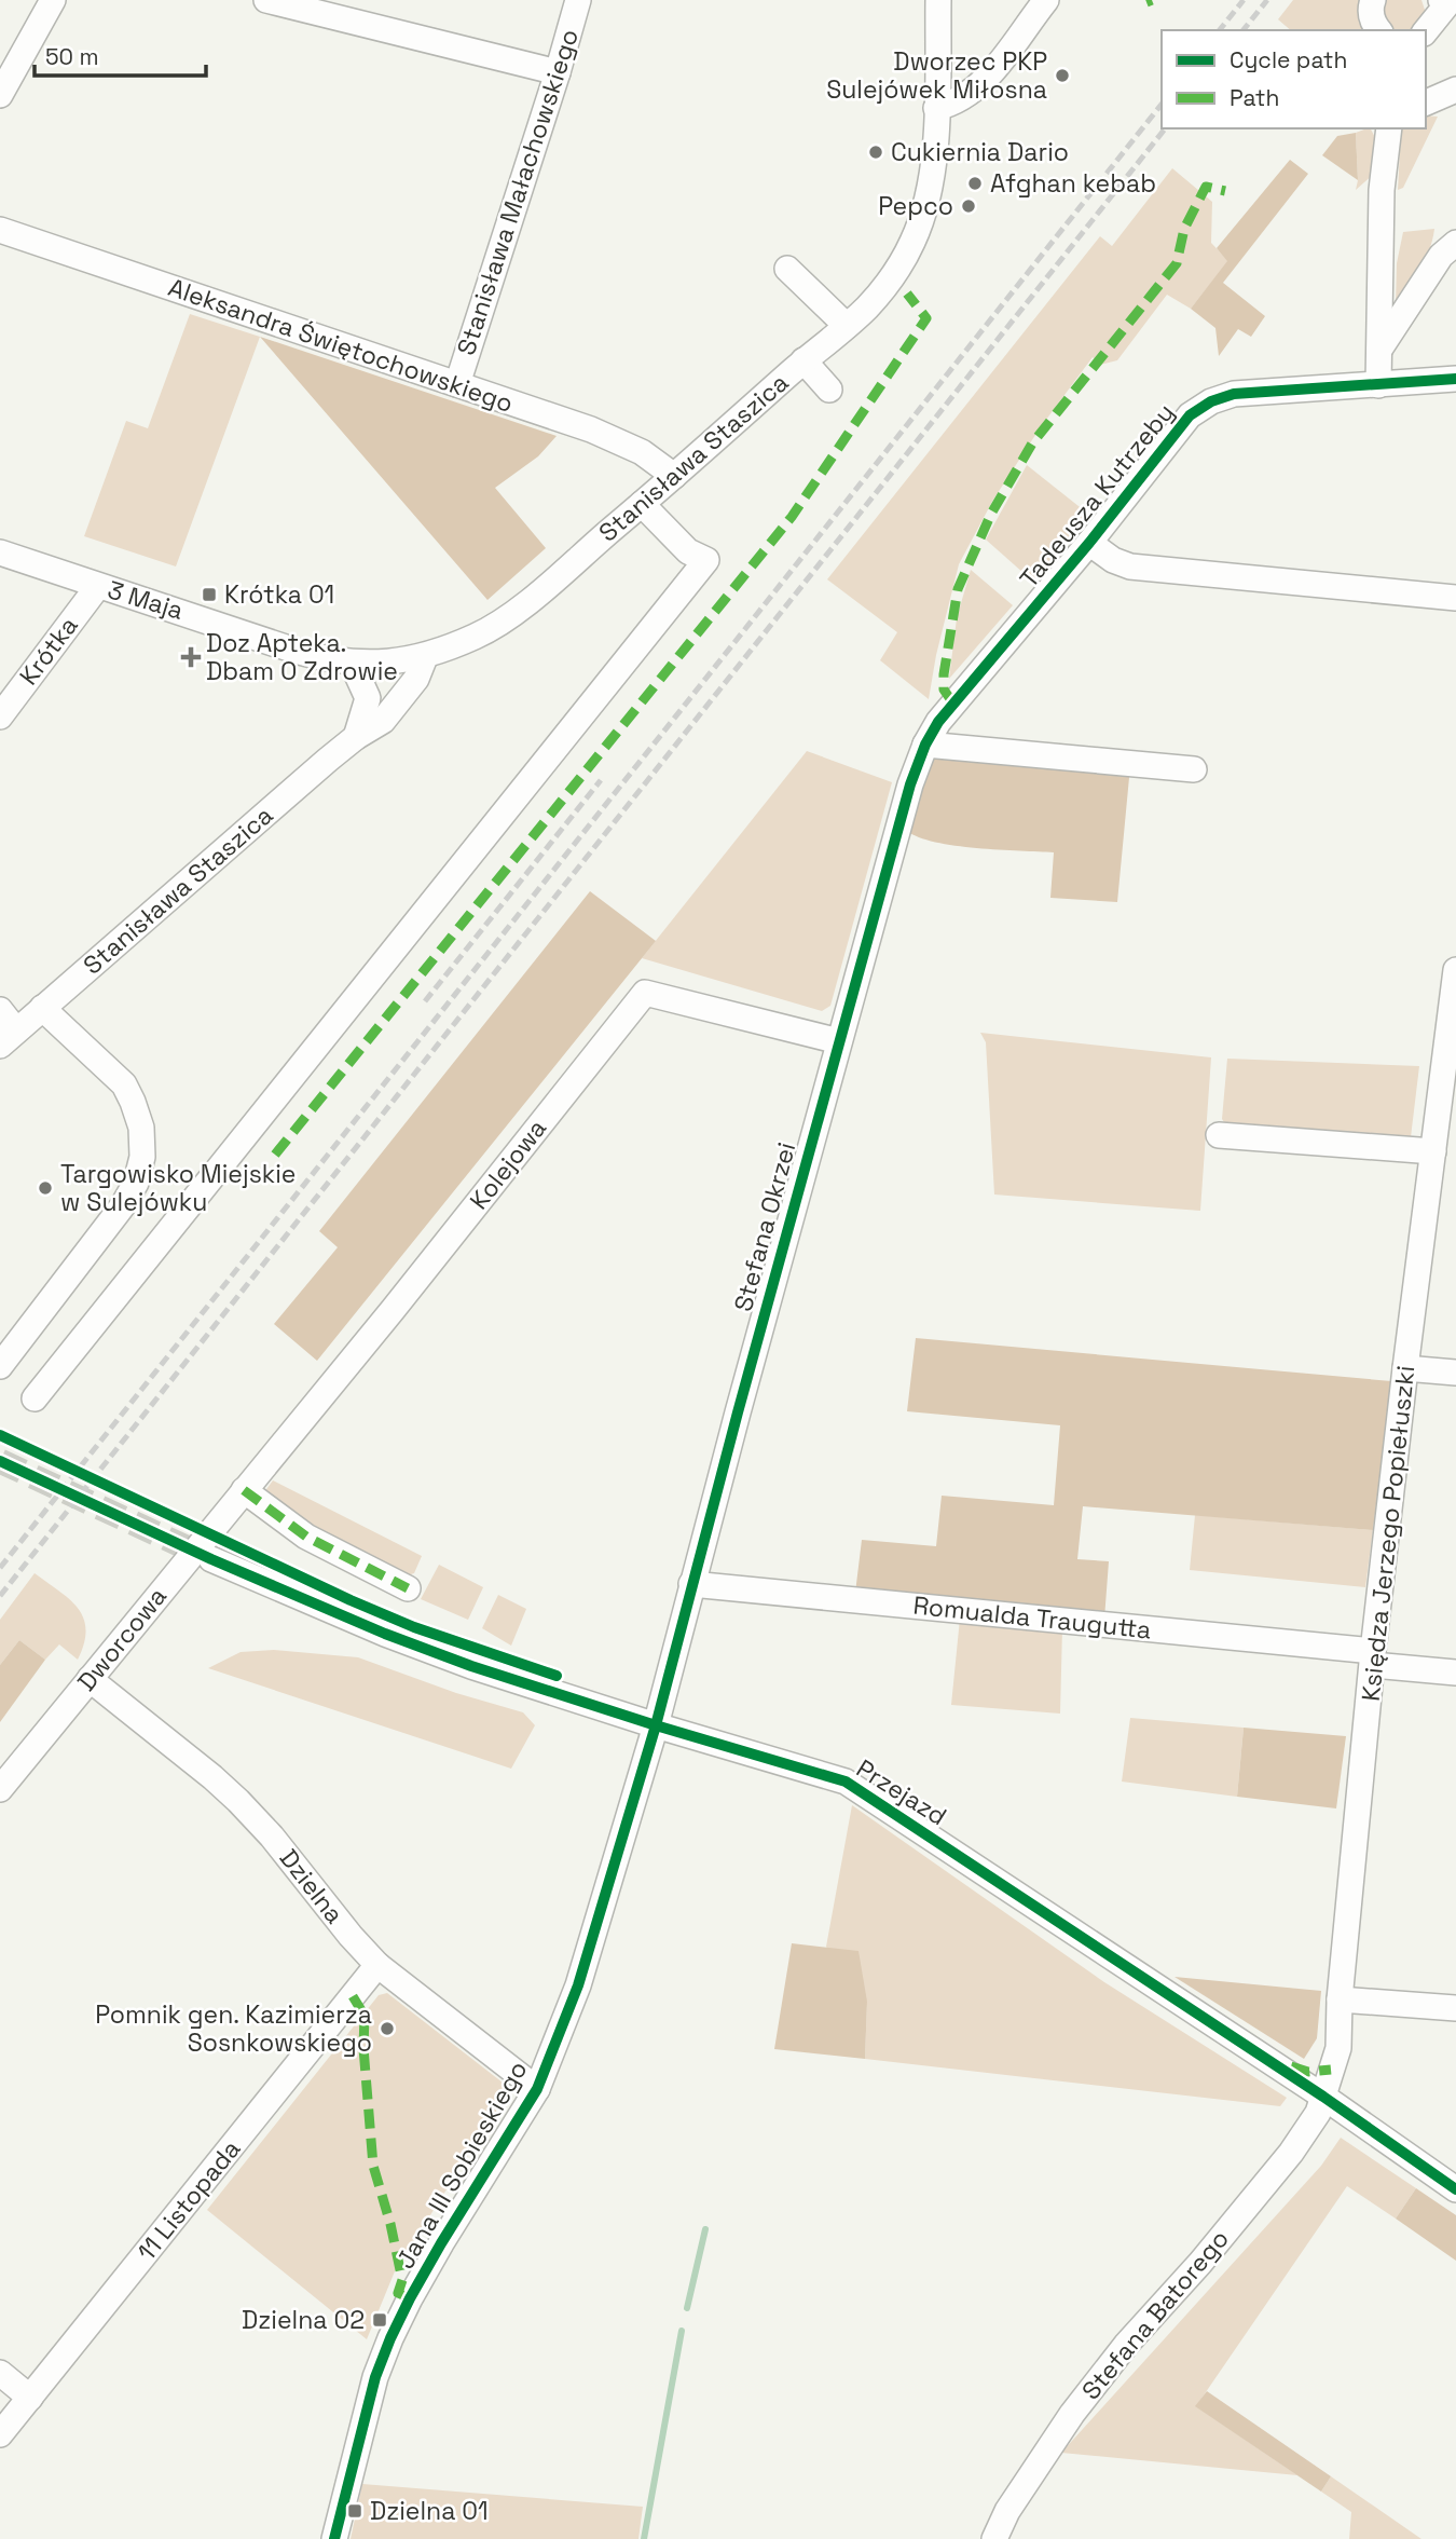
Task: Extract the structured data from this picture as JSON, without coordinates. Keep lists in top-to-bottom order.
{
  "streets": {
    "street": [
      "Stanisława Małachowskiego",
      "Aleksandra Świętochowskiego",
      "Stanisława Staszica",
      "Tadeusza Kutrzeby",
      "3 Maja",
      "Krótka",
      "Kolejowa",
      "Stefana Okrzei",
      "Księdza Jerzego Popiełuszki",
      "Romualda Traugutta",
      "Dworcowa",
      "Przejazd",
      "Dzielna",
      "Jana III Sobieskiego",
      "11 Listopada",
      "Stefana Batorego"
    ]
  },
  "crossings": [
    ["Stanisława Małachowskiego", "Aleksandra Świętochowskiego"],
    ["Aleksandra Świętochowskiego", "Stanisława Staszica"],
    ["Stanisława Staszica", "3 Maja"],
    ["Tadeusza Kutrzeby", "Stefana Okrzei"],
    ["3 Maja", "Krótka"],
    ["Kolejowa", "Stefana Okrzei"],
    ["Kolejowa", "Dworcowa"],
    ["Stefana Okrzei", "Romualda Traugutta"],
    ["Stefana Okrzei", "Przejazd"],
    ["Stefana Okrzei", "Jana III Sobieskiego"],
    ["Księdza Jerzego Popiełuszki", "Romualda Traugutta"],
    ["Księdza Jerzego Popiełuszki", "Przejazd"],
    ["Księdza Jerzego Popiełuszki", "Stefana Batorego"],
    ["Dworcowa", "Dzielna"],
    ["Przejazd", "Jana III Sobieskiego"],
    ["Przejazd", "Stefana Batorego"],
    ["Dzielna", "Jana III Sobieskiego"],
    ["Dzielna", "11 Listopada"]
  ],
  "places": {
    "other": [
      "Dworzec PKP Sulejówek Miłosna",
      "Cukiernia Dario",
      "Afghan kebab",
      "Pepco",
      "Targowisko Miejskie w Sulejówku",
      "Pomnik gen. Kazimierza Sosnkowskiego"
    ],
    "transit": ["Krótka 01", "Dzielna 02", "Dzielna 01"],
    "health": ["Doz Apteka. Dbam O Zdrowie"]
  },
  "legend": ["Cycle path", "Path"],
  "scale_bar": "50 m"
}
